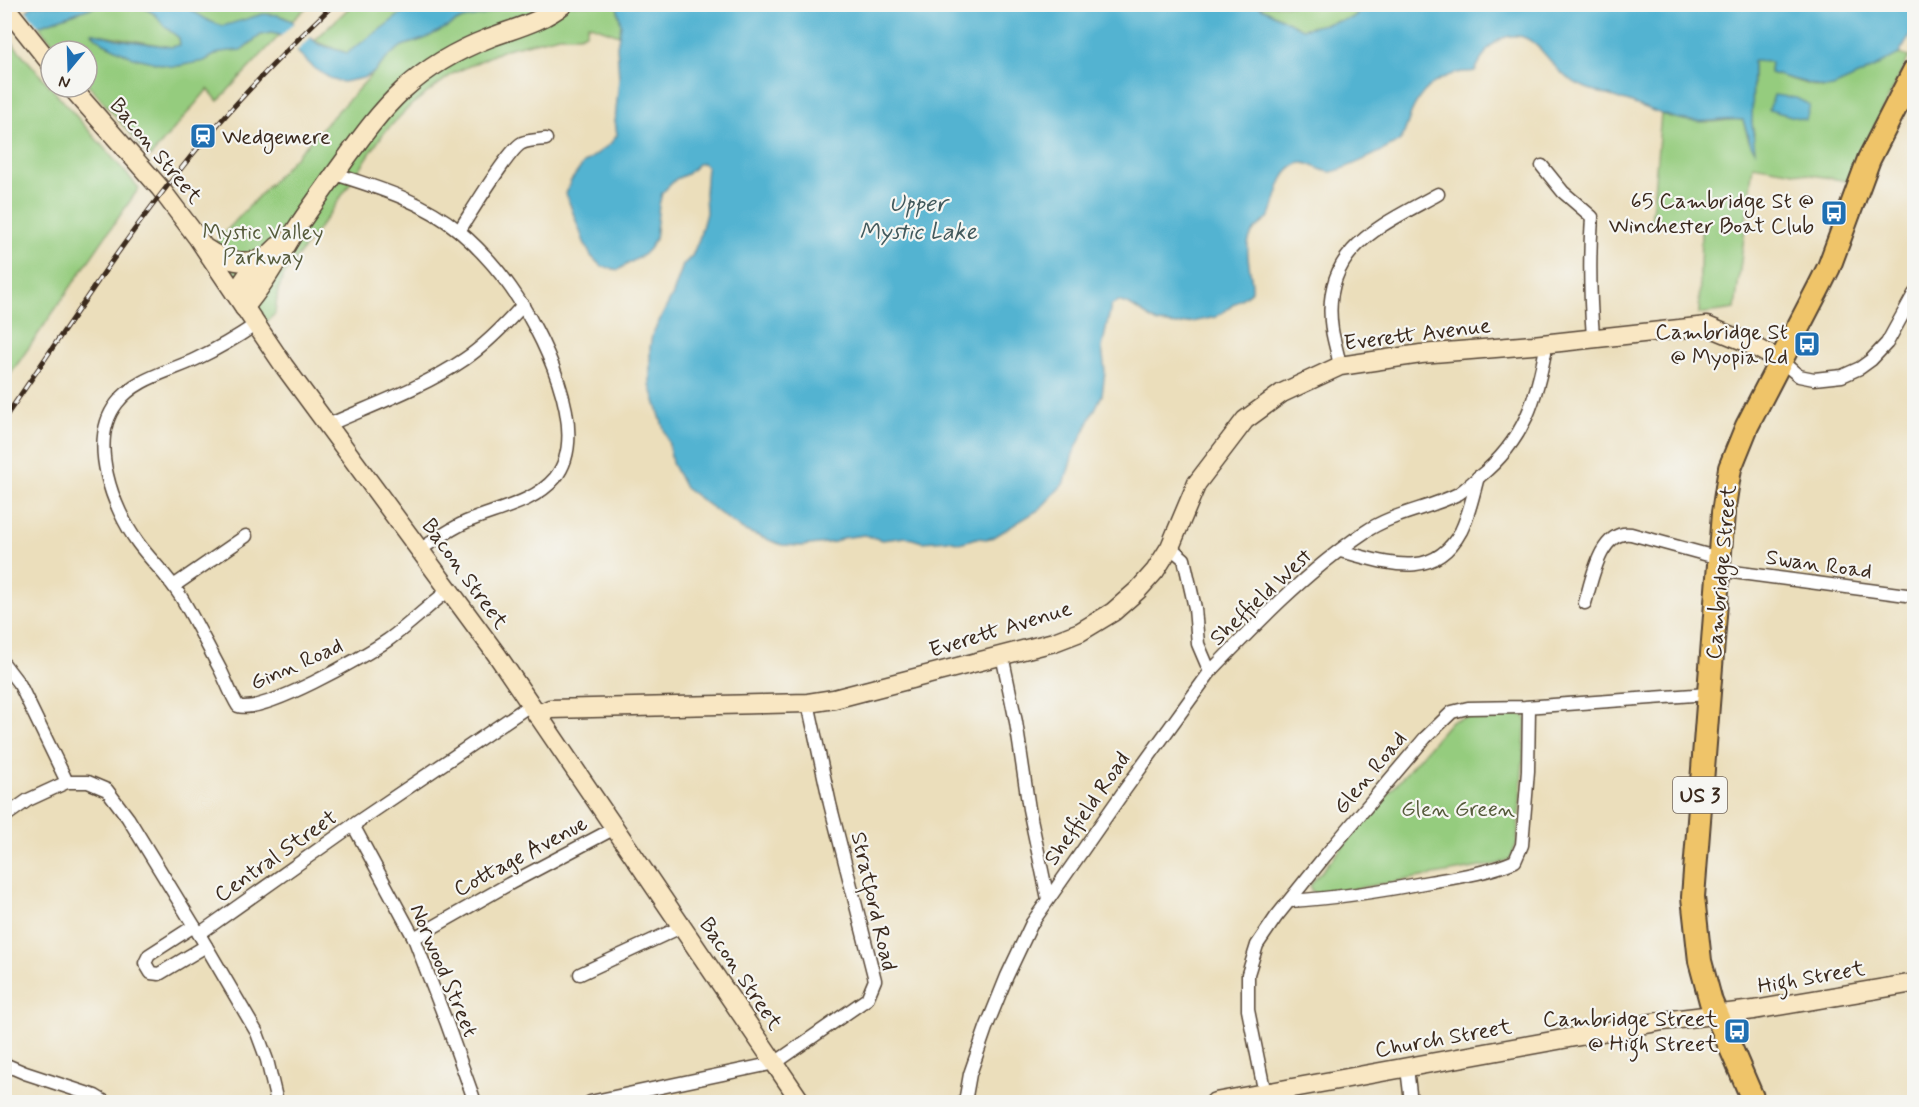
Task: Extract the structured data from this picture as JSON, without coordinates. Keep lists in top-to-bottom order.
{
  "streets": {
    "highway": ["Cambridge Street", "US 3"],
    "street": [
      "Bacon Street",
      "Everett Avenue",
      "Swan Road",
      "Sheffield West",
      "Ginn Road",
      "Glen Road",
      "Sheffield Road",
      "Central Street",
      "Cottage Avenue",
      "Stratford Road",
      "Norwood Street",
      "High Street",
      "Church Street"
    ]
  },
  "crossings": [
    ["Bacon Street", "Everett Avenue"],
    ["Bacon Street", "Ginn Road"],
    ["Bacon Street", "Central Street"],
    ["Bacon Street", "Cottage Avenue"],
    ["Bacon Street", "Stratford Road"],
    ["Everett Avenue", "Cambridge Street"],
    ["Everett Avenue", "Sheffield West"],
    ["Everett Avenue", "Central Street"],
    ["Everett Avenue", "Stratford Road"],
    ["Swan Road", "Cambridge Street"],
    ["Cambridge Street", "Glen Road"],
    ["Cambridge Street", "High Street"],
    ["Cambridge Street", "Church Street"],
    ["Sheffield West", "Sheffield Road"],
    ["Glen Road", "Church Street"],
    ["Central Street", "Norwood Street"],
    ["Cottage Avenue", "Norwood Street"],
    ["High Street", "Church Street"]
  ],
  "water": ["Upper Mystic Lake"],
  "parks": ["Mystic Valley Parkway", "Glen Green"],
  "places": {
    "station": ["Wedgemere"],
    "bus stop": ["65 Cambridge St @ Winchester Boat Club", "Cambridge St @ Myopia Rd", "Cambridge Street @ High Street"]
  },
  "north": "bottom"
}
